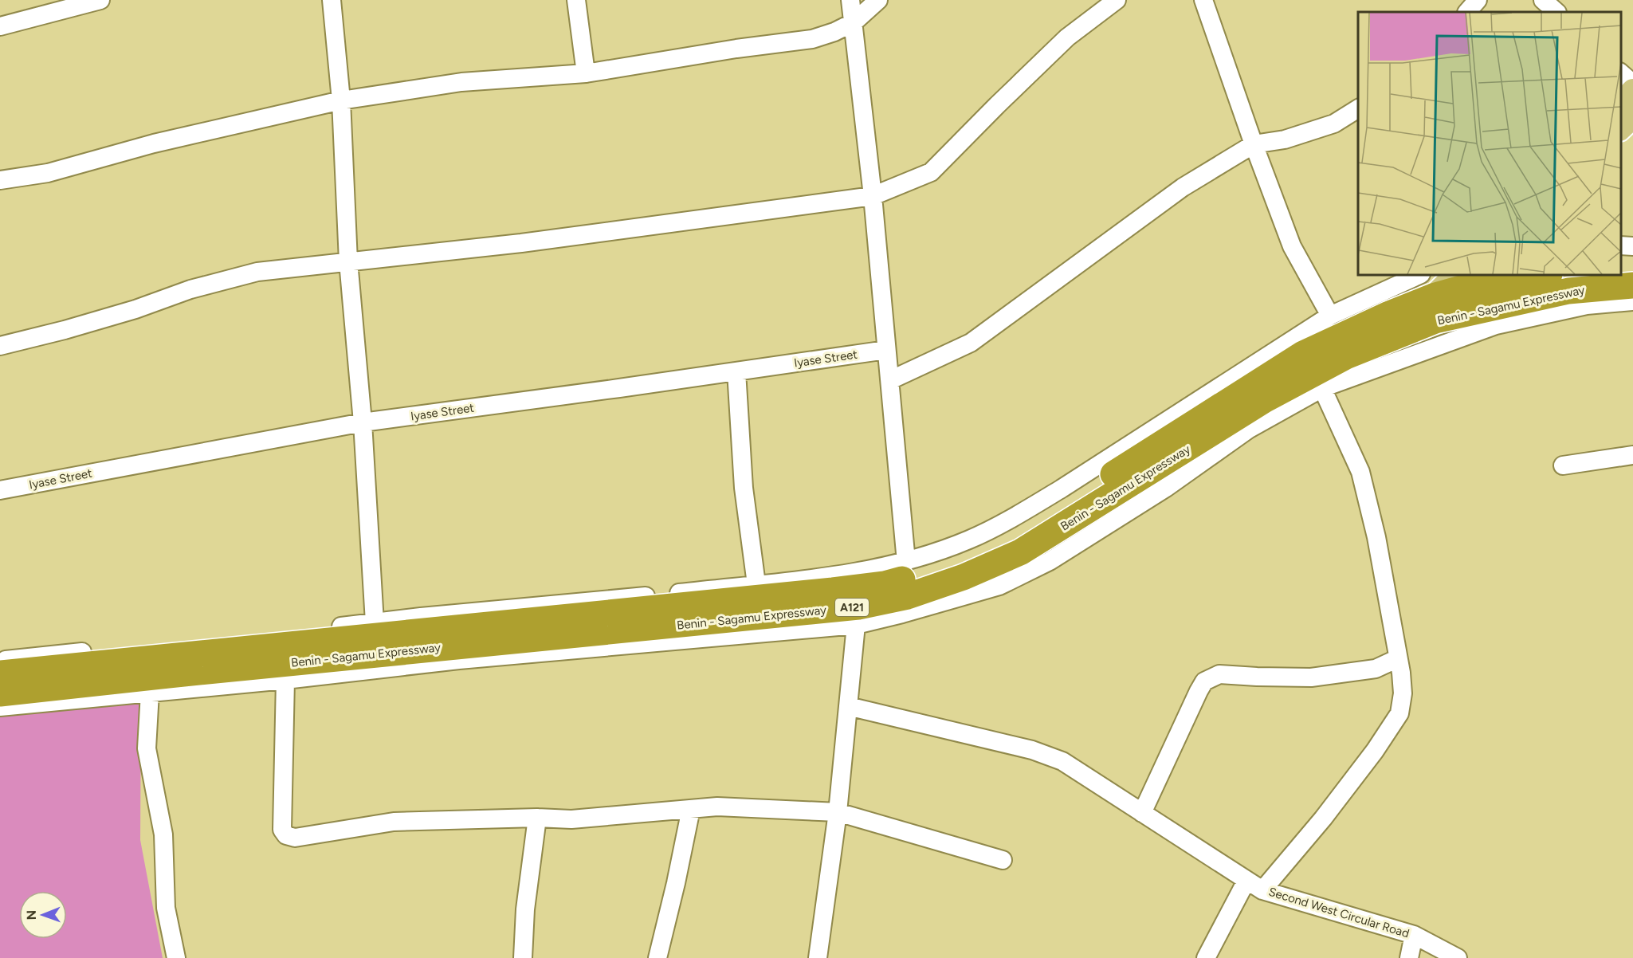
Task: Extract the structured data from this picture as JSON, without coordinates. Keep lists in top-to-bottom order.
{
  "streets": {
    "highway": ["Benin - Sagamu Expressway", "A121"],
    "street": ["Iyase Street", "Second West Circular Road"]
  },
  "crossings": [
    ["Benin - Sagamu Expressway", "A121"]
  ],
  "north": "left"
}
